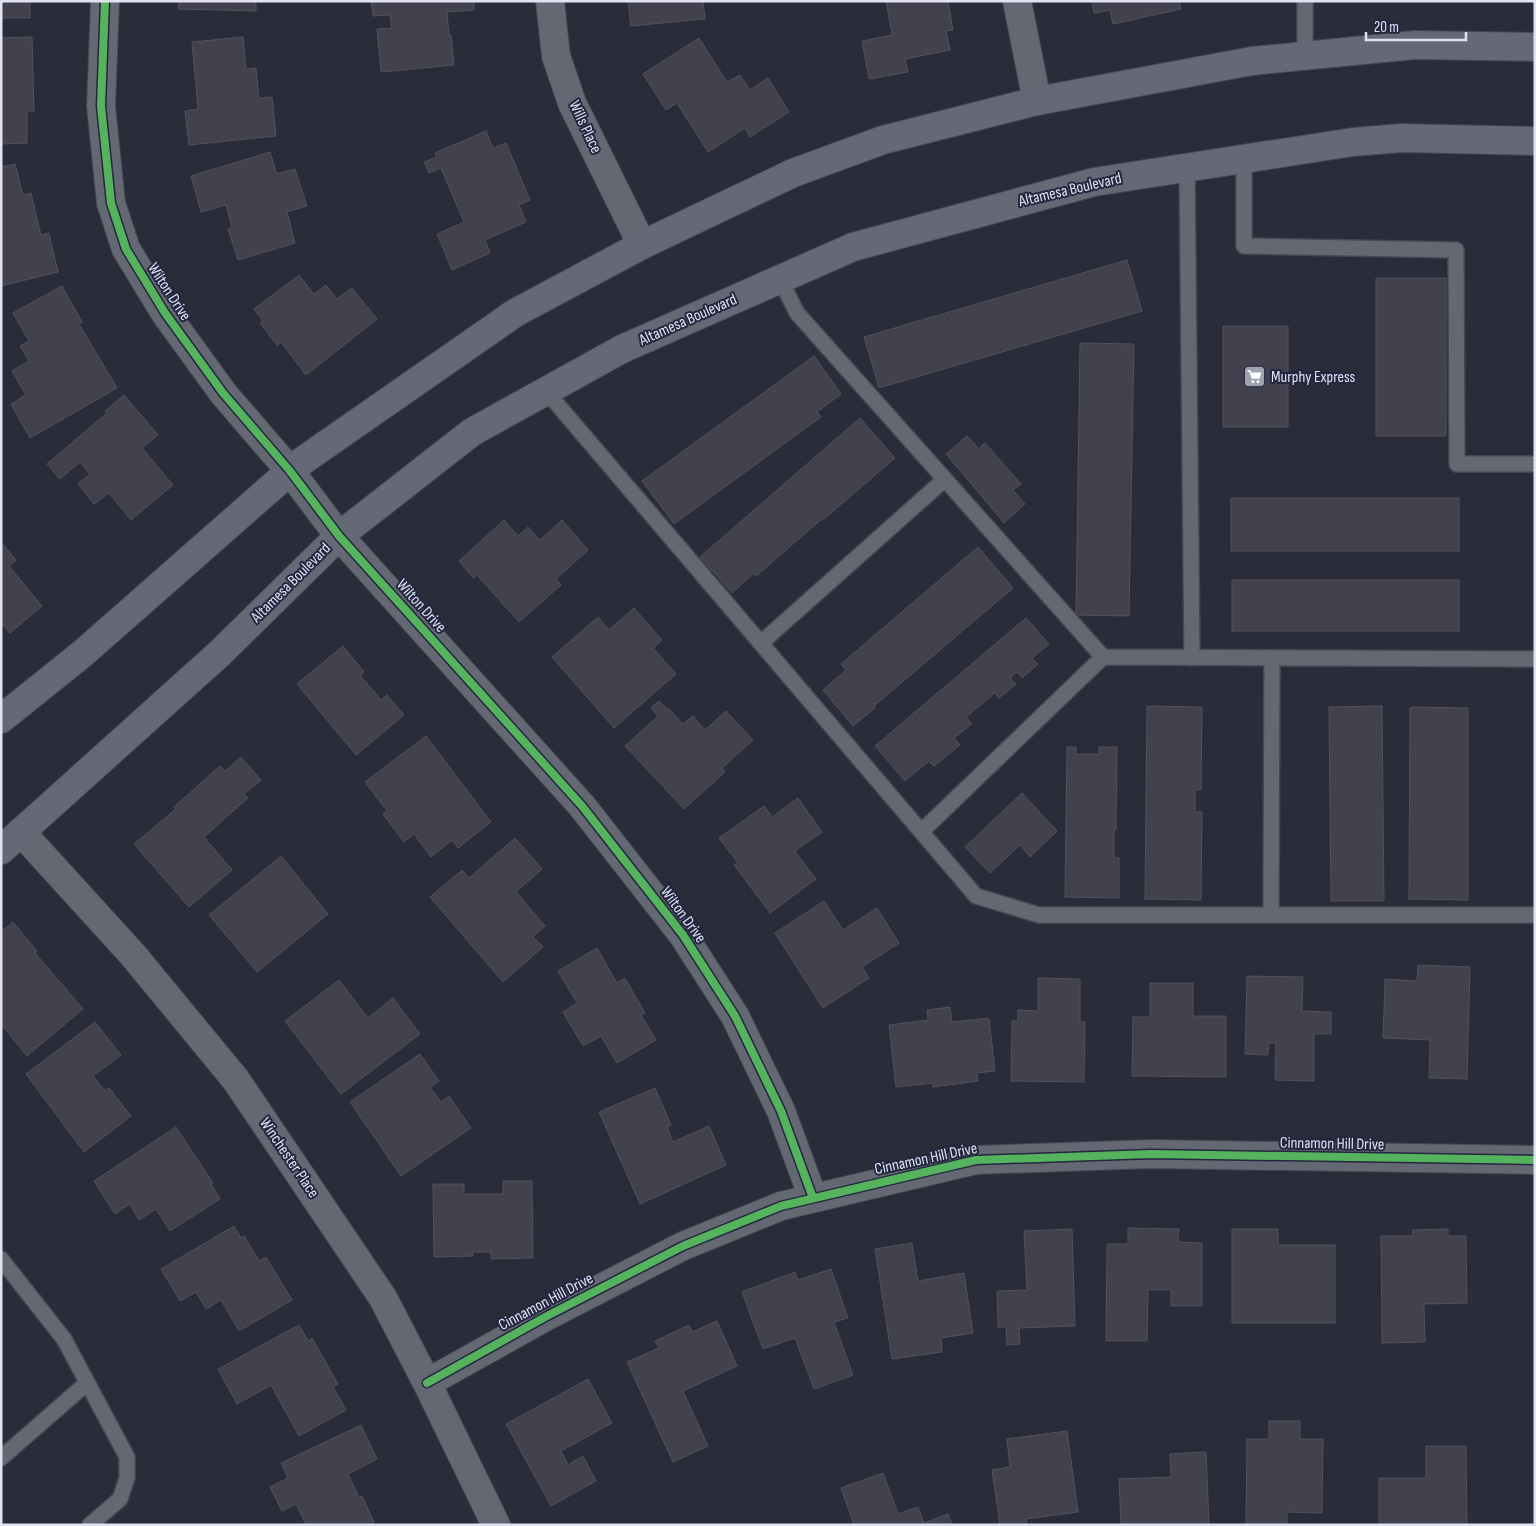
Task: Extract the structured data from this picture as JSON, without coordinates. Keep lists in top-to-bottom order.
{
  "streets": {
    "main road": ["Altamesa Boulevard"],
    "street": [
      "Wills Place",
      "Wilton Drive",
      "Cinnamon Hill Drive",
      "Winchester Place"
    ]
  },
  "crossings": [
    ["Altamesa Boulevard", "Wilton Drive"],
    ["Altamesa Boulevard", "Winchester Place"],
    ["Wilton Drive", "Cinnamon Hill Drive"],
    ["Cinnamon Hill Drive", "Winchester Place"]
  ],
  "places": {
    "supermarket": ["Murphy Express"]
  },
  "scale_bar": "20 m"
}
